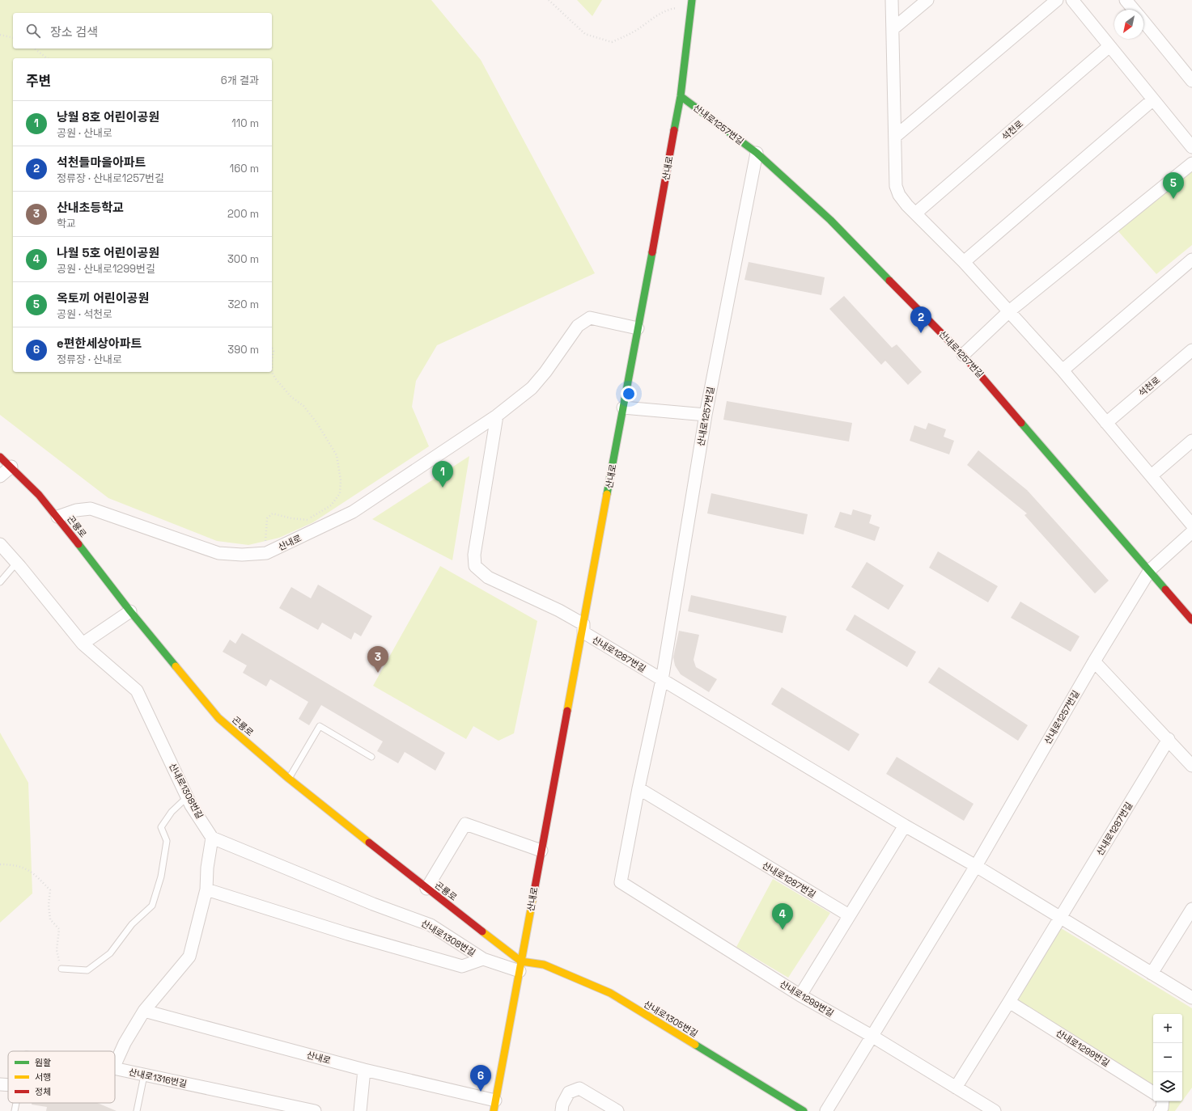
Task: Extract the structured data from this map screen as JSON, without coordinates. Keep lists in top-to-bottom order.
{
  "streets": {
    "main road": [
      "산내로1257번길",
      "산내로",
      "곤룡로",
      "산내로1305번길"
    ],
    "street": [
      "석천로",
      "산내로1287번길",
      "산내로1308번길",
      "산내로1299번길",
      "산내로1316번길"
    ]
  },
  "crossings": [
    ["산내로1257번길", "산내로"],
    ["산내로1257번길", "산내로1287번길"],
    ["산내로", "곤룡로"],
    ["산내로", "산내로1287번길"],
    ["산내로", "산내로1308번길"],
    ["산내로", "산내로1305번길"],
    ["곤룡로", "산내로1308번길"],
    ["곤룡로", "산내로1305번길"],
    ["산내로1287번길", "산내로1299번길"],
    ["산내로1308번길", "산내로1305번길"]
  ],
  "legend": ["원활", "서행", "정체"],
  "north": "bottom left",
  "page": {
    "search": "장소 검색",
    "heading": ["주변", "6개 결과"],
    "list": [
      {
        "mark": "1",
        "name": "낭월 8호 어린이공원",
        "note": "공원 · 산내로",
        "value": "110 m"
      },
      {
        "mark": "2",
        "name": "석천들마을아파트",
        "note": "정류장 · 산내로1257번길",
        "value": "160 m"
      },
      {
        "mark": "3",
        "name": "산내초등학교",
        "note": "학교",
        "value": "200 m"
      },
      {
        "mark": "4",
        "name": "나월 5호 어린이공원",
        "note": "공원 · 산내로1299번길",
        "value": "300 m"
      },
      {
        "mark": "5",
        "name": "옥토끼 어린이공원",
        "note": "공원 · 석천로",
        "value": "320 m"
      },
      {
        "mark": "6",
        "name": "e편한세상아파트",
        "note": "정류장 · 산내로",
        "value": "390 m"
      }
    ],
    "pins": [
      "5",
      "2",
      "1",
      "3",
      "4",
      "6"
    ],
    "map_buttons": ["+", "−"]
  }
}
